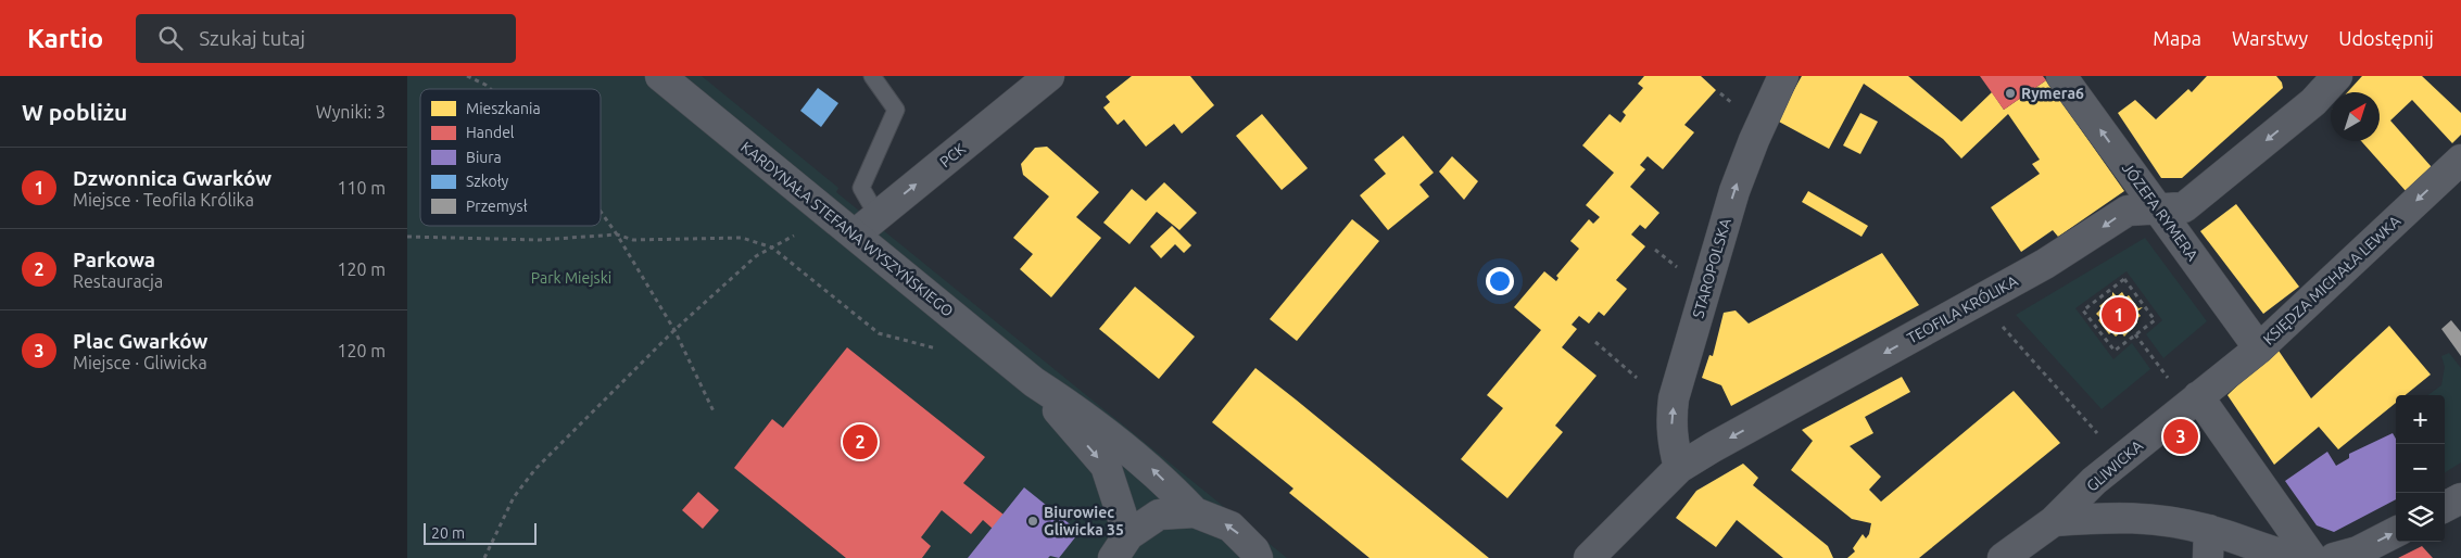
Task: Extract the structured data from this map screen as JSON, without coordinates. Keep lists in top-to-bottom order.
{
  "streets": {
    "street": [
      "PCK",
      "JÓZEFA RYMERA",
      "KARDYNAŁA STEFANA WYSZYŃSKIEGO",
      "STAROPOLSKA",
      "KSIĘDZA MICHAŁA LEWKA",
      "TEOFILA KRÓLIKA",
      "GLIWICKA"
    ]
  },
  "crossings": [
    ["PCK", "KARDYNAŁA STEFANA WYSZYŃSKIEGO"],
    ["JÓZEFA RYMERA", "KSIĘDZA MICHAŁA LEWKA"],
    ["JÓZEFA RYMERA", "TEOFILA KRÓLIKA"],
    ["STAROPOLSKA", "TEOFILA KRÓLIKA"],
    ["KSIĘDZA MICHAŁA LEWKA", "GLIWICKA"]
  ],
  "one_way": [
    "PCK",
    "JÓZEFA RYMERA",
    "STAROPOLSKA",
    "KSIĘDZA MICHAŁA LEWKA",
    "TEOFILA KRÓLIKA"
  ],
  "parks": ["Park Miejski"],
  "places": ["Rymera6", "Biurowiec Gliwicka 35"],
  "legend": [
    "Mieszkania",
    "Handel",
    "Biura",
    "Szkoły",
    "Przemysł"
  ],
  "scale_bar": "20 m",
  "north": "top right",
  "page": {
    "header": "Kartio",
    "search": "Szukaj tutaj",
    "nav": ["Mapa", "Warstwy", "Udostępnij"],
    "heading": ["W pobliżu", "Wyniki: 3"],
    "list": [
      {
        "mark": "1",
        "name": "Dzwonnica Gwarków",
        "note": "Miejsce · Teofila Królika",
        "value": "110 m"
      },
      {
        "mark": "2",
        "name": "Parkowa",
        "note": "Restauracja",
        "value": "120 m"
      },
      {
        "mark": "3",
        "name": "Plac Gwarków",
        "note": "Miejsce · Gliwicka",
        "value": "120 m"
      }
    ],
    "pins": ["1", "3", "2"],
    "map_buttons": ["+", "−"],
    "scale": "20 m"
  }
}
